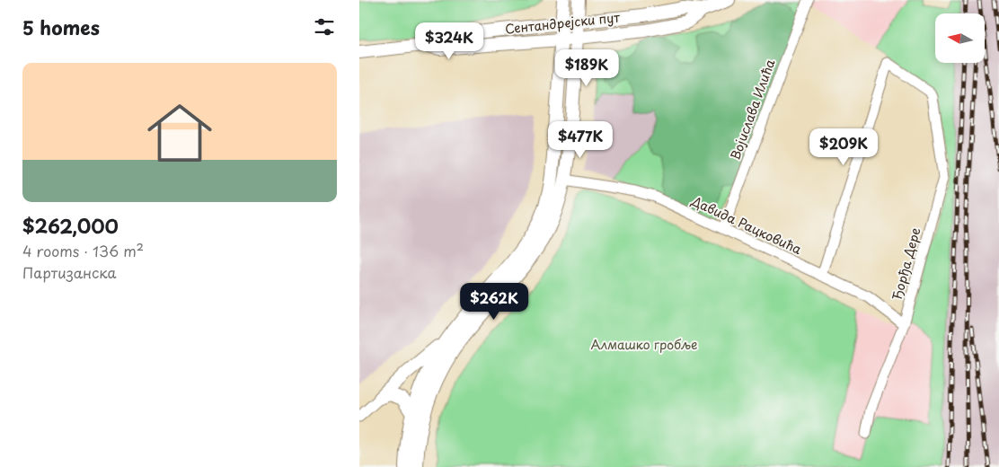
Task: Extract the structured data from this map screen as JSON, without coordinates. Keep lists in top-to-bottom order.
{
  "streets": {
    "main road": ["Сентандрејски пут"],
    "street": ["Војислава Илића", "Давида Рацковића", "Ђорђа Дере"]
  },
  "crossings": [
    ["Војислава Илића", "Давида Рацковића"],
    ["Давида Рацковића", "Ђорђа Дере"]
  ],
  "parks": ["Алмашко гробље"],
  "north": "left",
  "page": {
    "heading": "5 homes",
    "price": [
      "$324K",
      "$189K",
      "$477K",
      "$209K",
      "$262K"
    ],
    "list": [
      {
        "name": "$262,000",
        "note": "4 rooms · 136 m² · Партизанска"
      }
    ]
  }
}
